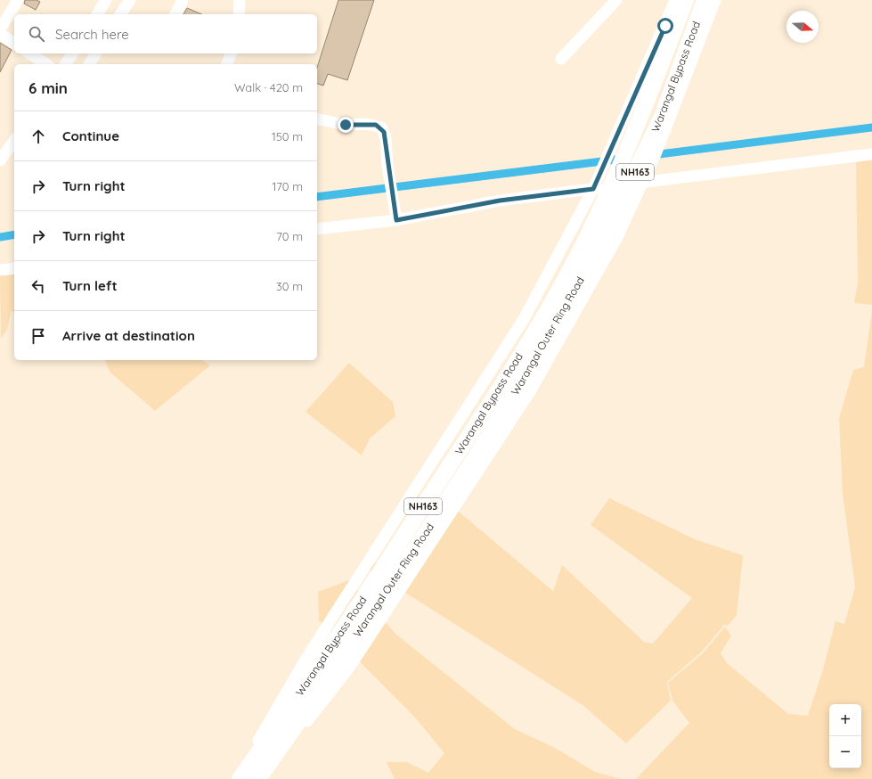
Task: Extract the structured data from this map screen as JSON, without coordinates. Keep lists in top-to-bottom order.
{
  "streets": {
    "highway": ["Warangal Bypass Road", "NH163", "Warangal Outer Ring Road"]
  },
  "crossings": [
    ["Warangal Bypass Road", "Warangal Outer Ring Road"]
  ],
  "north": "right",
  "page": {
    "search": "Search here",
    "heading": ["6 min", "Walk · 420 m"],
    "list": [
      ["Continue", "150 m"],
      ["Turn right", "170 m"],
      ["Turn right", "70 m"],
      ["Turn left", "30 m"],
      "Arrive at destination"
    ],
    "map_buttons": ["+", "−"]
  }
}
